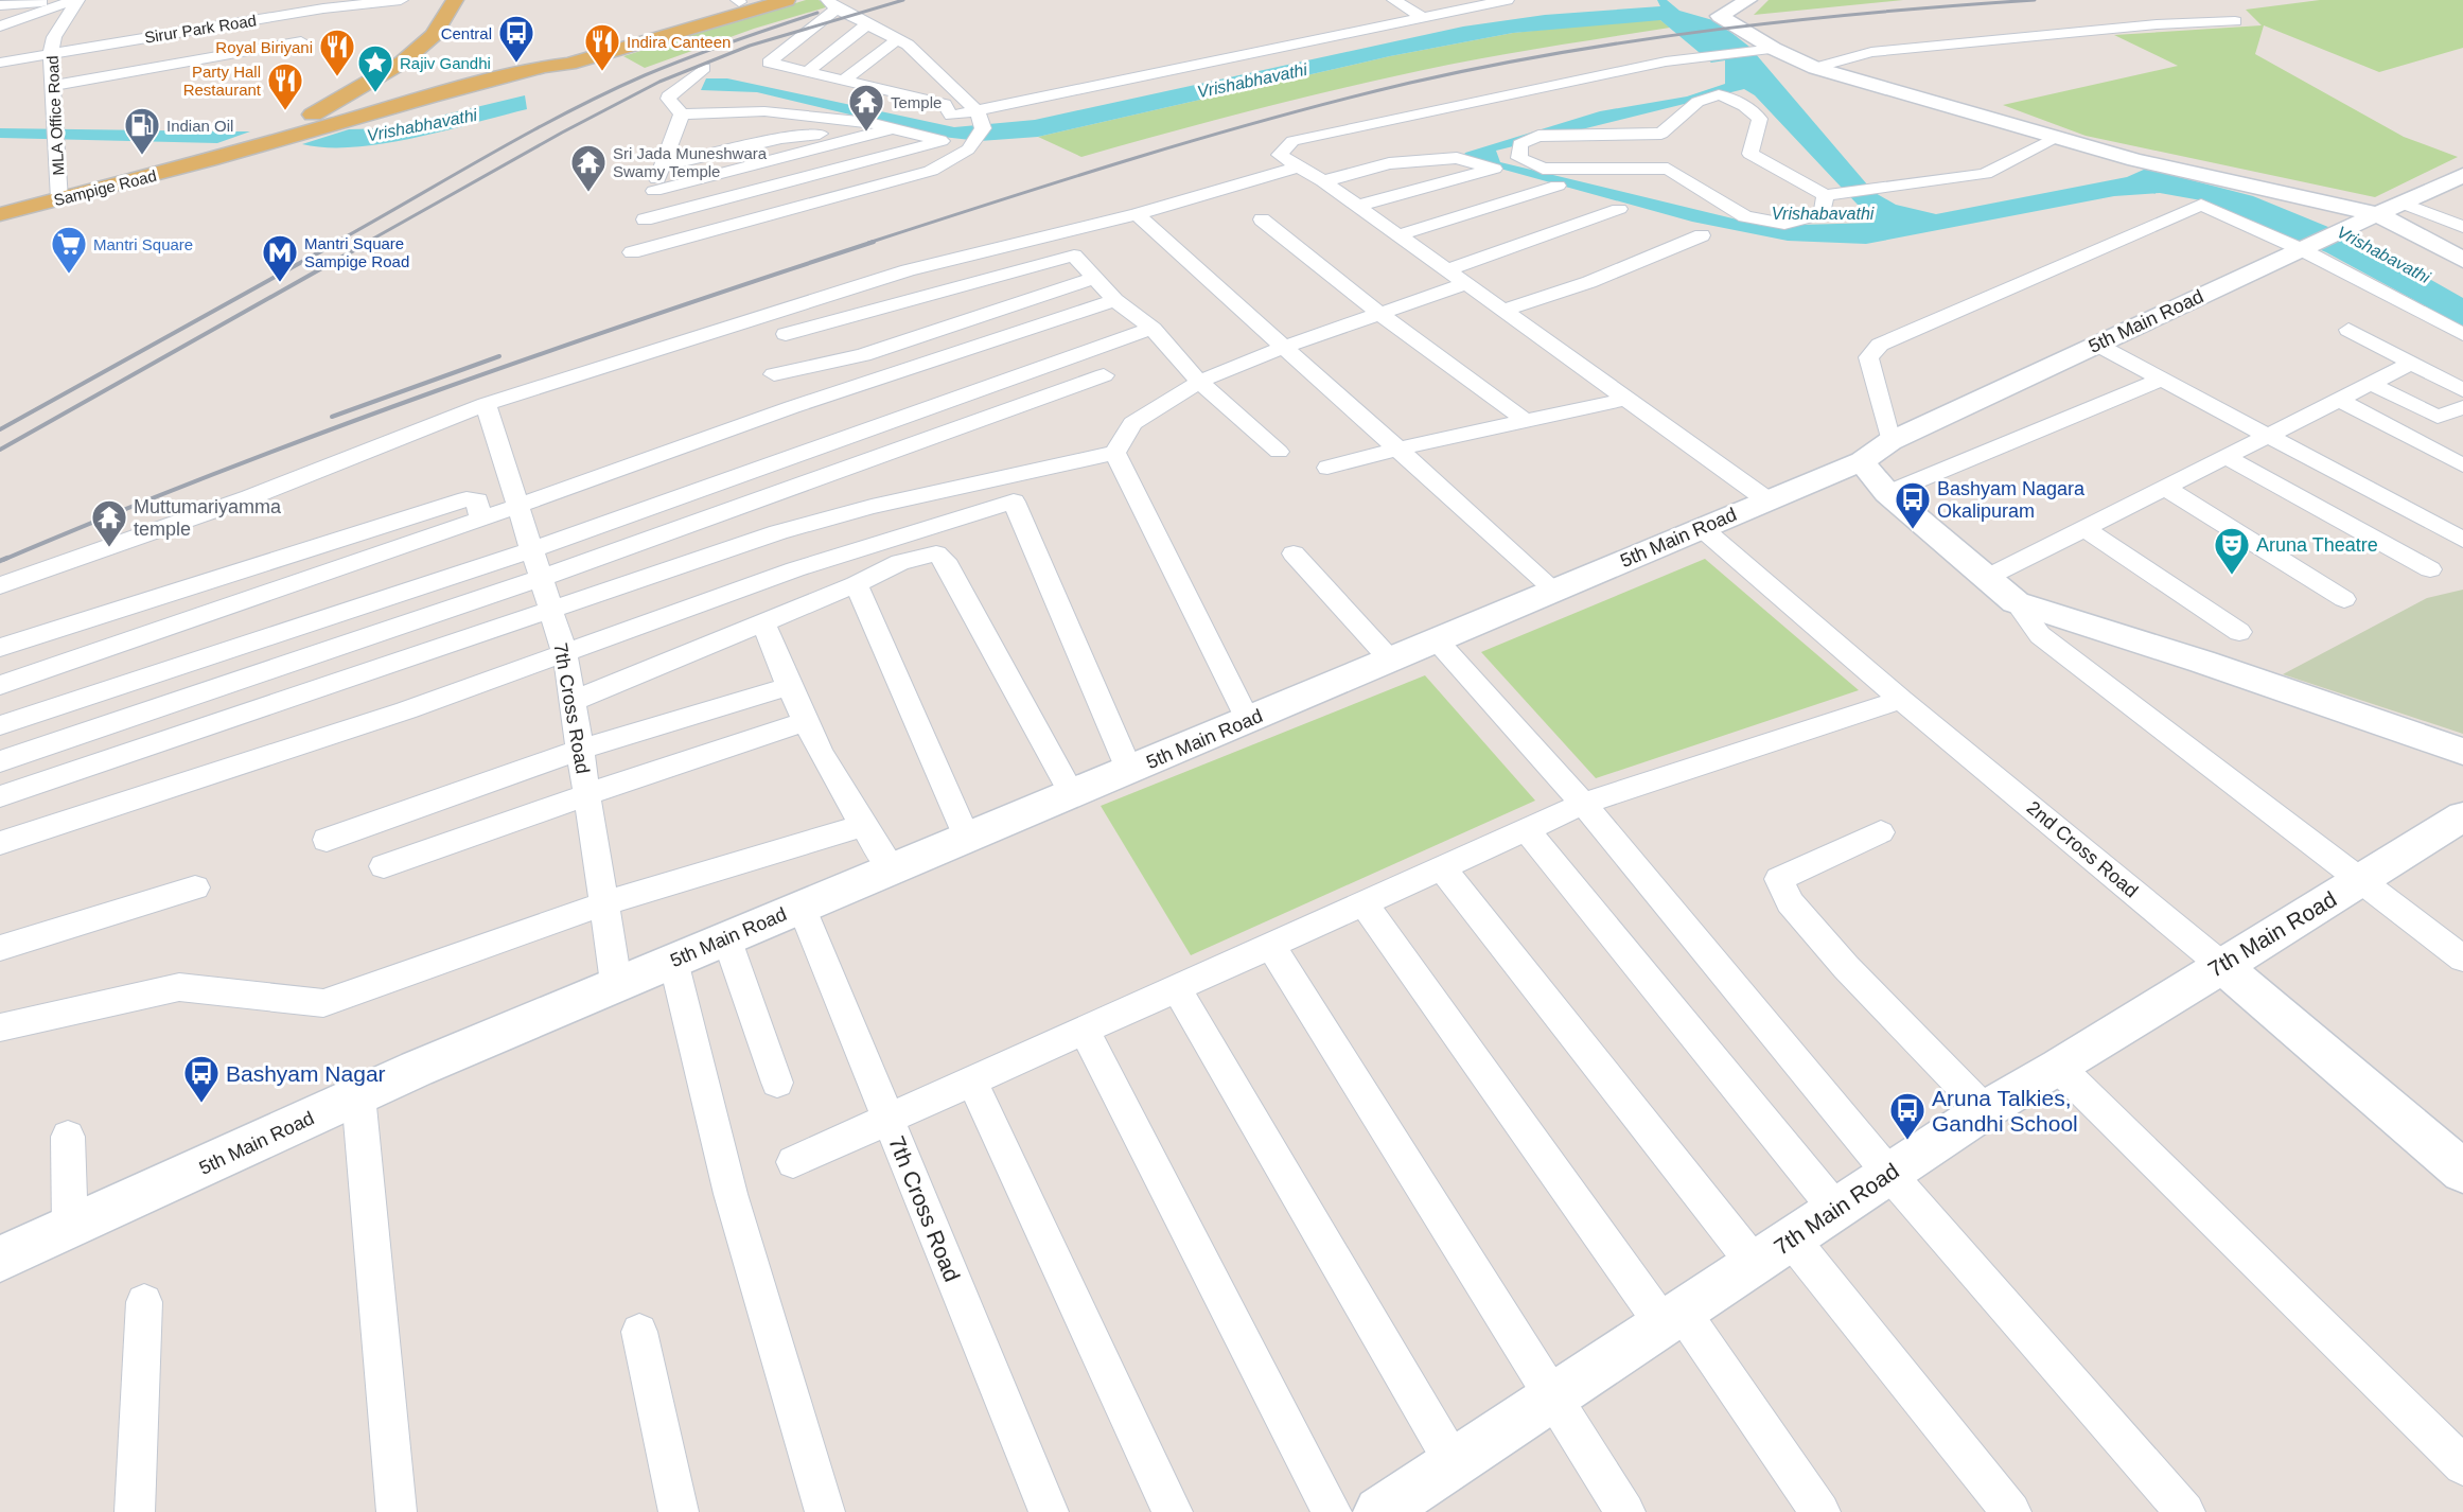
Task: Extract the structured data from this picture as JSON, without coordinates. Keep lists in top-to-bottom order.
{
  "streets": {
    "main road": ["Sampige Road"],
    "street": [
      "Sirur Park Road",
      "MLA Office Road",
      "5th Main Road",
      "7th Cross Road",
      "2nd Cross Road",
      "7th Main Road"
    ]
  },
  "crossings": [
    ["Sirur Park Road", "MLA Office Road"],
    ["MLA Office Road", "Sampige Road"],
    ["5th Main Road", "7th Cross Road"],
    ["5th Main Road", "2nd Cross Road"],
    ["2nd Cross Road", "7th Main Road"]
  ],
  "water": ["Vrishabhavathi", "Vrishabavathi"],
  "places": {
    "bus stop": [
      "Central",
      "Bashyam Nagara Okalipuram",
      "Bashyam Nagar",
      "Aruna Talkies, Gandhi School"
    ],
    "restaurant": ["Indira Canteen", "Royal Biriyani", "Party Hall Restaurant"],
    "place": ["Rajiv Gandhi"],
    "temple": ["Temple", "Sri Jada Muneshwara Swamy Temple", "Muttumariyamma temple"],
    "fuel station": ["Indian Oil"],
    "supermarket": ["Mantri Square"],
    "metro station": ["Mantri Square Sampige Road"],
    "theatre": ["Aruna Theatre"]
  }
}
